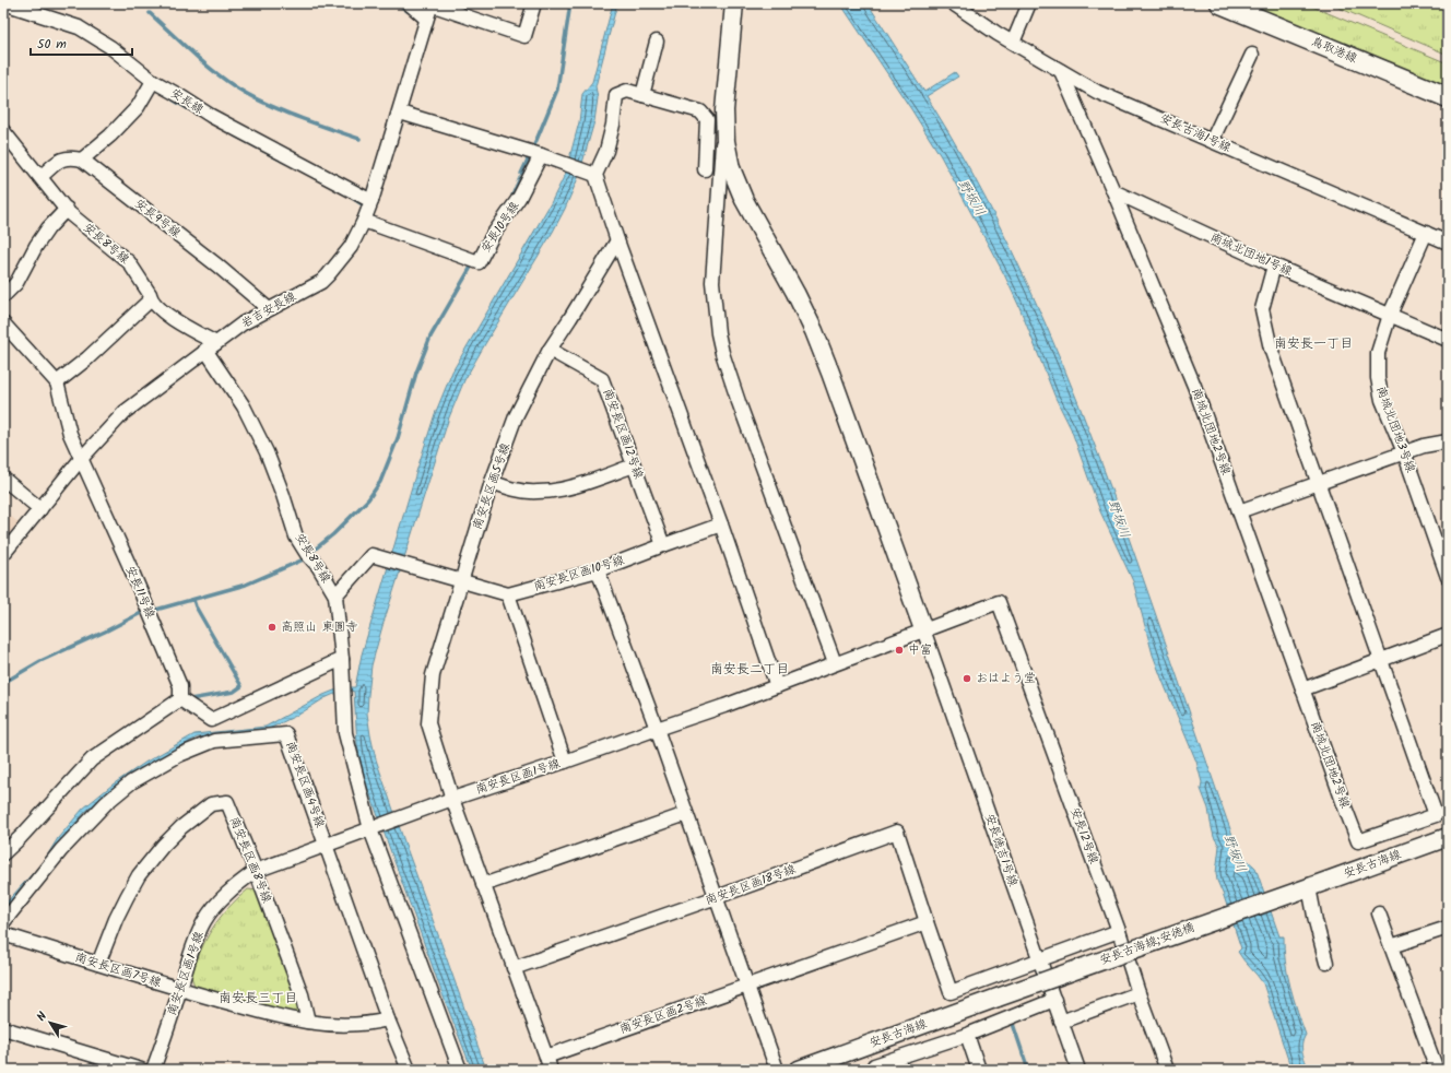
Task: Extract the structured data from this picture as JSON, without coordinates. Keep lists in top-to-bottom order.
{
  "streets": {
    "main road": ["鳥取港線"],
    "street": [
      "安長線",
      "安長古海1号線",
      "安長9号線",
      "安長10号線",
      "安長8号線",
      "南城北団地1号線",
      "岩吉安長線",
      "南城北団地3号線",
      "南城北団地2号線",
      "南安長区画12号線",
      "南安長区画5号線",
      "南安長区画10号線",
      "安長11号線",
      "南安長区画1号線",
      "南安長区画4号線",
      "安長12号線",
      "安長徳吉1号線",
      "南安長区画8号線",
      "安長古海線",
      "南安長区画18号線",
      "安長古海線;安徳橋",
      "南安長区画7号線",
      "南安長区画2号線"
    ]
  },
  "crossings": [
    ["安長線", "岩吉安長線"],
    ["安長古海1号線", "南城北団地3号線"],
    ["安長古海1号線", "南城北団地2号線"],
    ["安長9号線", "岩吉安長線"],
    ["安長10号線", "岩吉安長線"],
    ["安長8号線", "岩吉安長線"],
    ["安長8号線", "南安長区画10号線"],
    ["安長8号線", "南安長区画1号線"],
    ["南城北団地1号線", "南城北団地3号線"],
    ["南城北団地1号線", "南城北団地2号線"],
    ["岩吉安長線", "安長11号線"],
    ["南安長区画12号線", "南安長区画5号線"],
    ["南安長区画12号線", "南安長区画10号線"],
    ["南安長区画5号線", "南安長区画10号線"],
    ["南安長区画5号線", "南安長区画1号線"],
    ["南安長区画1号線", "南安長区画4号線"],
    ["南安長区画1号線", "安長12号線"],
    ["南安長区画1号線", "安長徳吉1号線"],
    ["南安長区画1号線", "南安長区画8号線"],
    ["南安長区画1号線", "南安長区画7号線"],
    ["南安長区画4号線", "南安長区画7号線"],
    ["南安長区画8号線", "南安長区画7号線"],
    ["安長古海線", "安長古海線;安徳橋"],
    ["南安長区画18号線", "南安長区画2号線"]
  ],
  "districts": ["南安長一丁目", "南安長二丁目", "南安長三丁目"],
  "water": ["野坂川"],
  "places": ["高照山 東圓寺", "中富", "おはよう堂"],
  "scale_bar": "50 m",
  "north": "top left"
}
